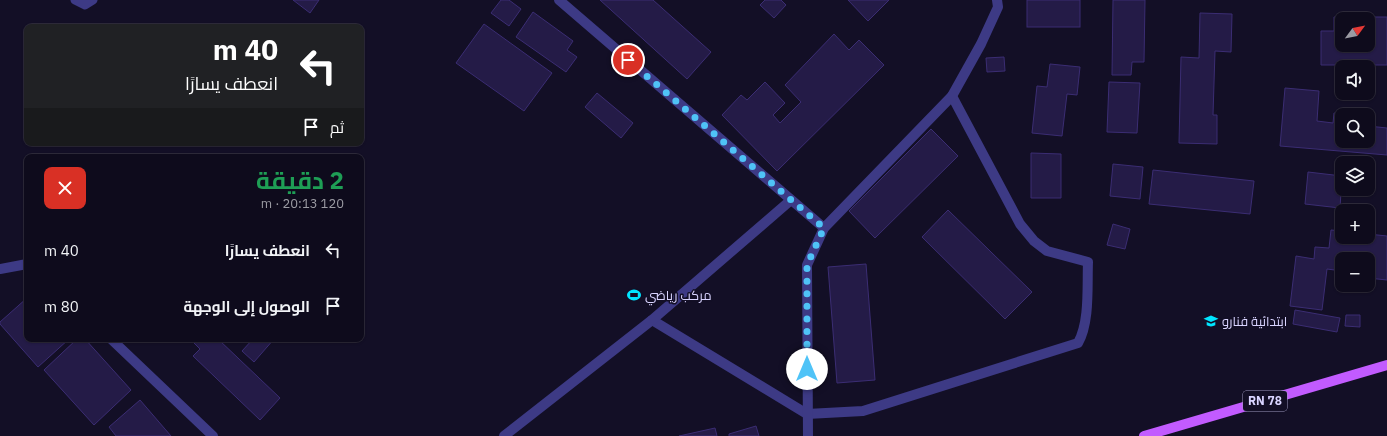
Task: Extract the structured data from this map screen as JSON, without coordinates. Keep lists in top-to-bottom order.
{
  "streets": {
    "main road": ["RN 78"]
  },
  "places": {
    "sports": ["مركب رياضي"],
    "school or university": ["ابتدائية فنارو"]
  },
  "north": "top right",
  "page": {
    "map_buttons": ["+", "−"],
    "turn": ["40 m", "انعطف يسارًا"],
    "then": "ثم",
    "heading": ["2 دقيقة", "120 m · 20:13"],
    "list": [
      {
        "name": "انعطف يسارًا",
        "value": "40 m"
      },
      {
        "name": "الوصول إلى الوجهة",
        "value": "80 m"
      }
    ]
  }
}
